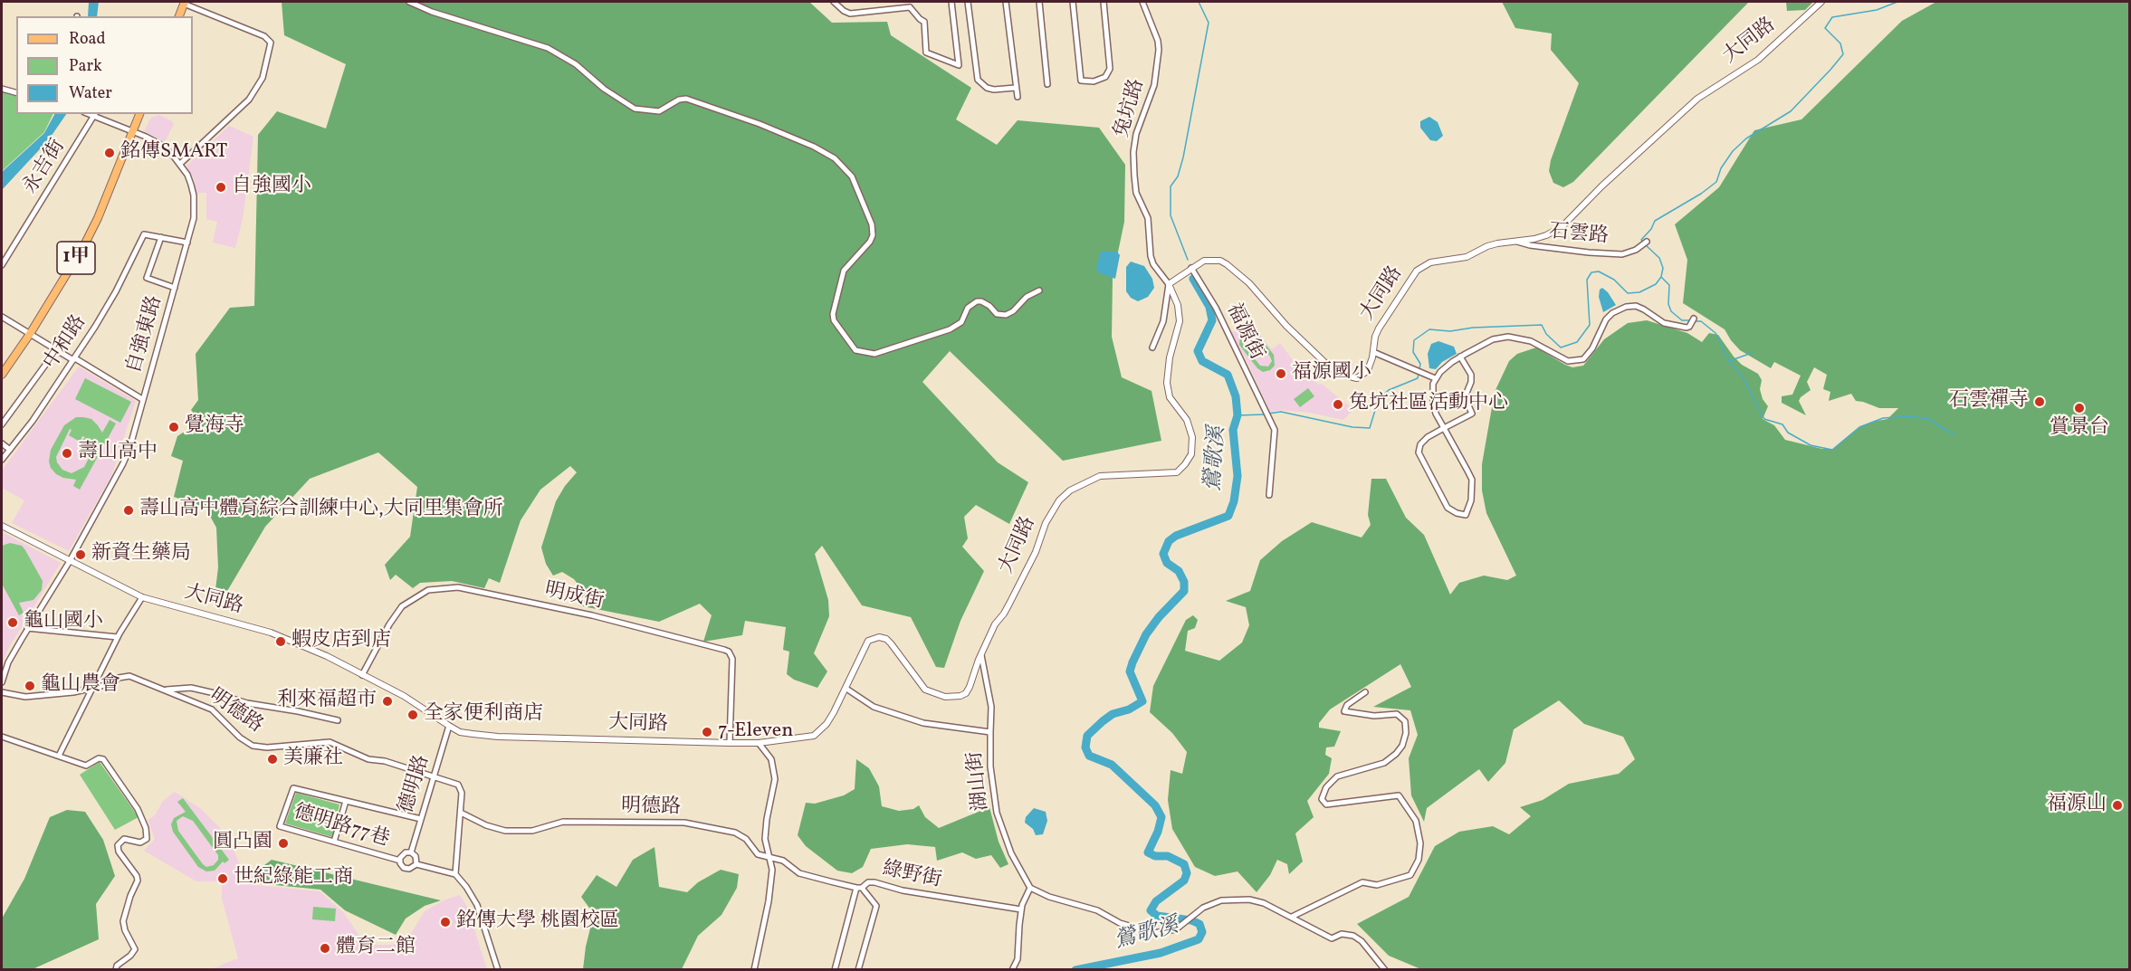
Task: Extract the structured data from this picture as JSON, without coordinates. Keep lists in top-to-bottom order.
{
  "streets": {
    "main road": ["1甲"],
    "street": [
      "大同路",
      "兔坑路",
      "永吉街",
      "石雲路",
      "福源街",
      "自強東路",
      "中和路",
      "明成街",
      "明德路",
      "湖山街",
      "德明路",
      "德明路77巷",
      "綠野街"
    ]
  },
  "crossings": [
    ["大同路", "兔坑路"],
    ["大同路", "石雲路"],
    ["大同路", "福源街"],
    ["大同路", "自強東路"],
    ["大同路", "明成街"],
    ["大同路", "湖山街"],
    ["大同路", "德明路"],
    ["永吉街", "自強東路"],
    ["1甲", "自強東路"],
    ["明德路", "德明路"],
    ["明德路", "綠野街"],
    ["德明路", "德明路77巷"]
  ],
  "water": ["鶯歌溪"],
  "places": [
    "銘傳SMART",
    "自強國小",
    "福源國小",
    "石雲禪寺",
    "兔坑社區活動中心",
    "賞景台",
    "覺海寺",
    "壽山高中",
    "壽山高中體育綜合訓練中心,大同里集會所",
    "新資生藥局",
    "龜山國小",
    "蝦皮店到店",
    "龜山農會",
    "利來福超市",
    "全家便利商店",
    "7-Eleven",
    "美廉社",
    "福源山",
    "圓凸園",
    "世紀綠能工商",
    "銘傳大學 桃園校區",
    "體育二館"
  ],
  "legend": ["Road", "Park", "Water"]
}
